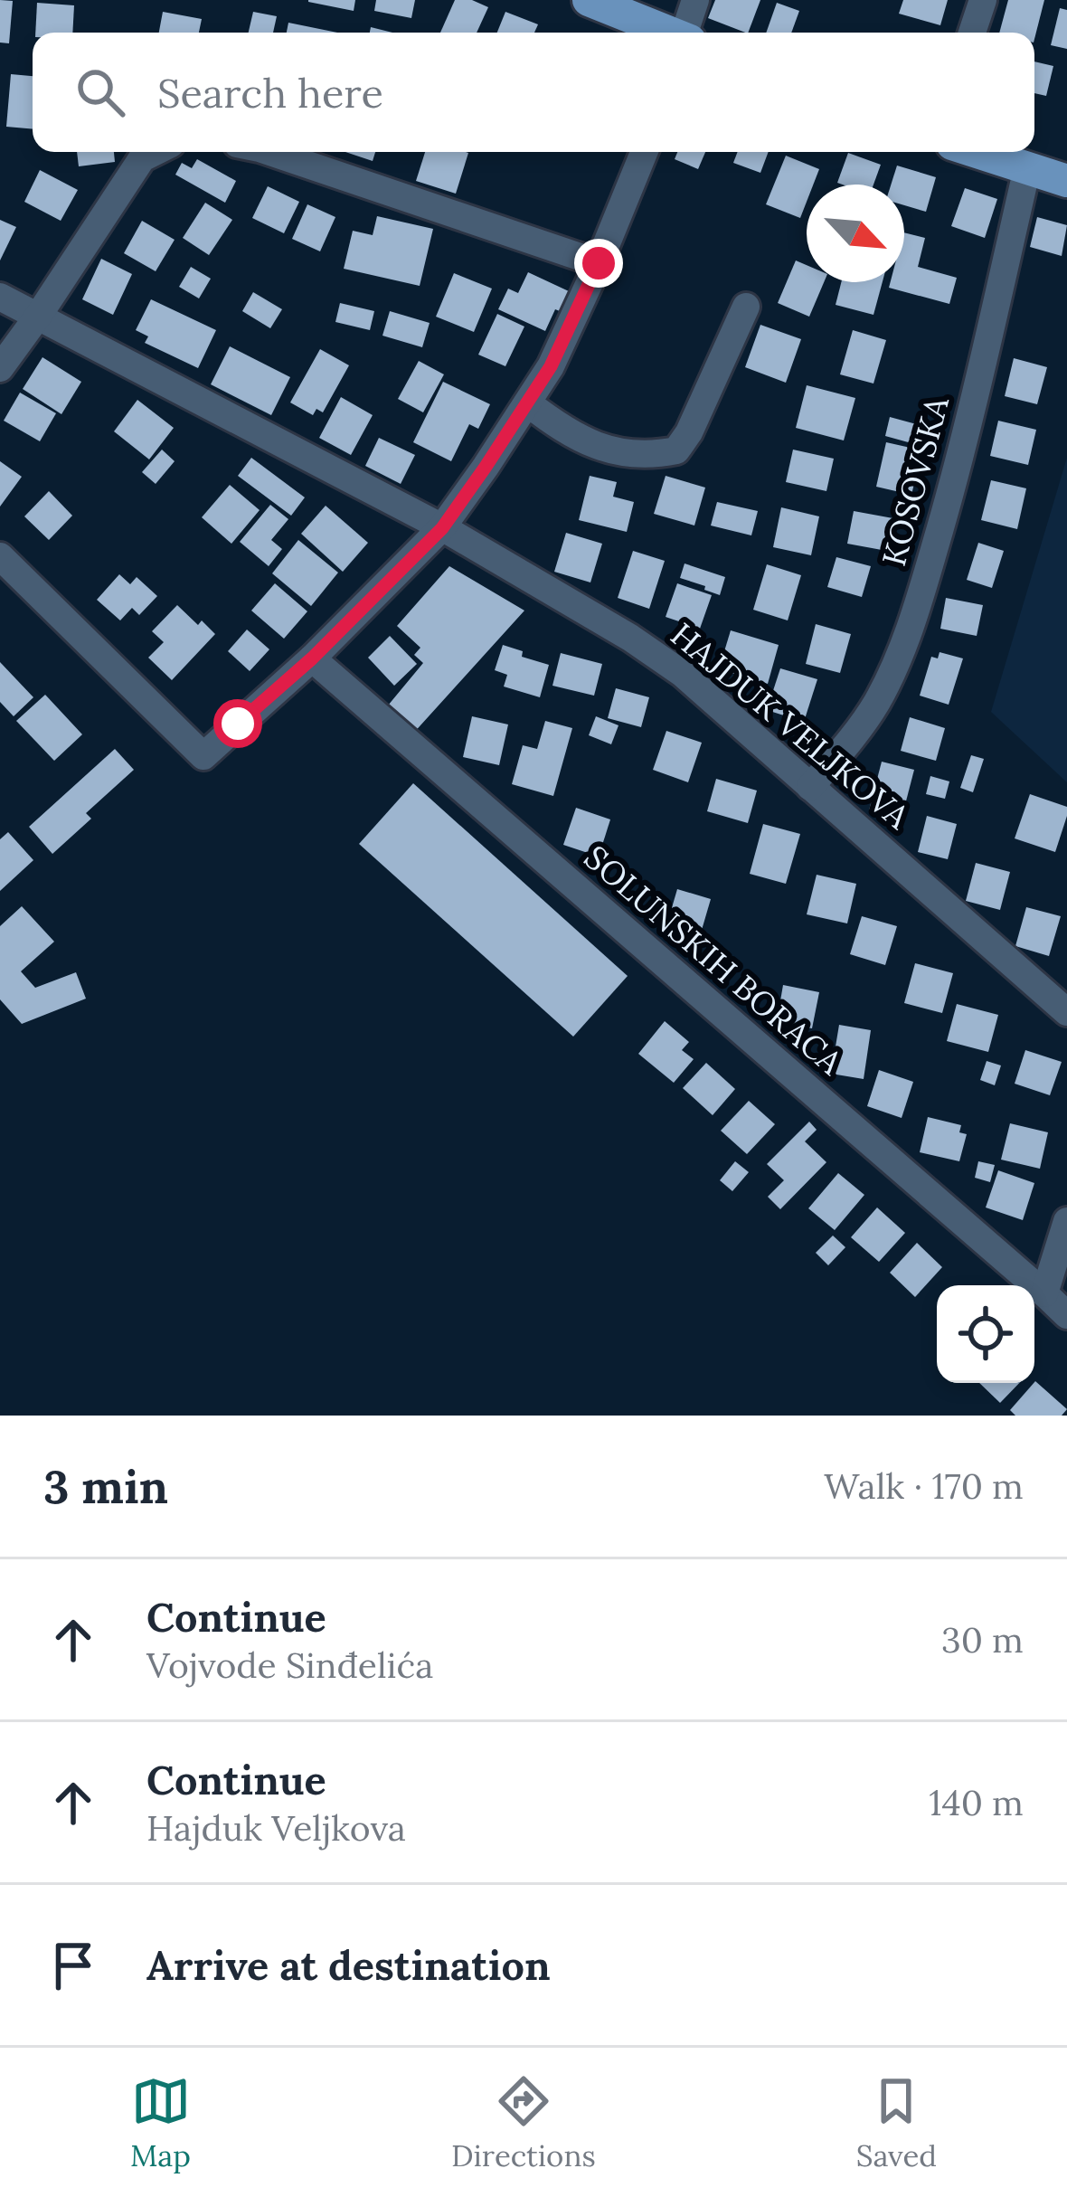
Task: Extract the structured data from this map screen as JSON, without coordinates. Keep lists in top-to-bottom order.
{
  "streets": {
    "street": ["KOSOVSKA", "HAJDUK VELJKOVA", "SOLUNSKIH BORACA"]
  },
  "crossings": [
    ["KOSOVSKA", "HAJDUK VELJKOVA"]
  ],
  "north": "bottom right",
  "page": {
    "search": "Search here",
    "heading": ["3 min", "Walk · 170 m"],
    "list": [
      ["Continue", "Vojvode Sinđelića", "30 m"],
      ["Continue", "Hajduk Veljkova", "140 m"],
      "Arrive at destination"
    ],
    "nav": ["Map", "Directions", "Saved"]
  }
}
